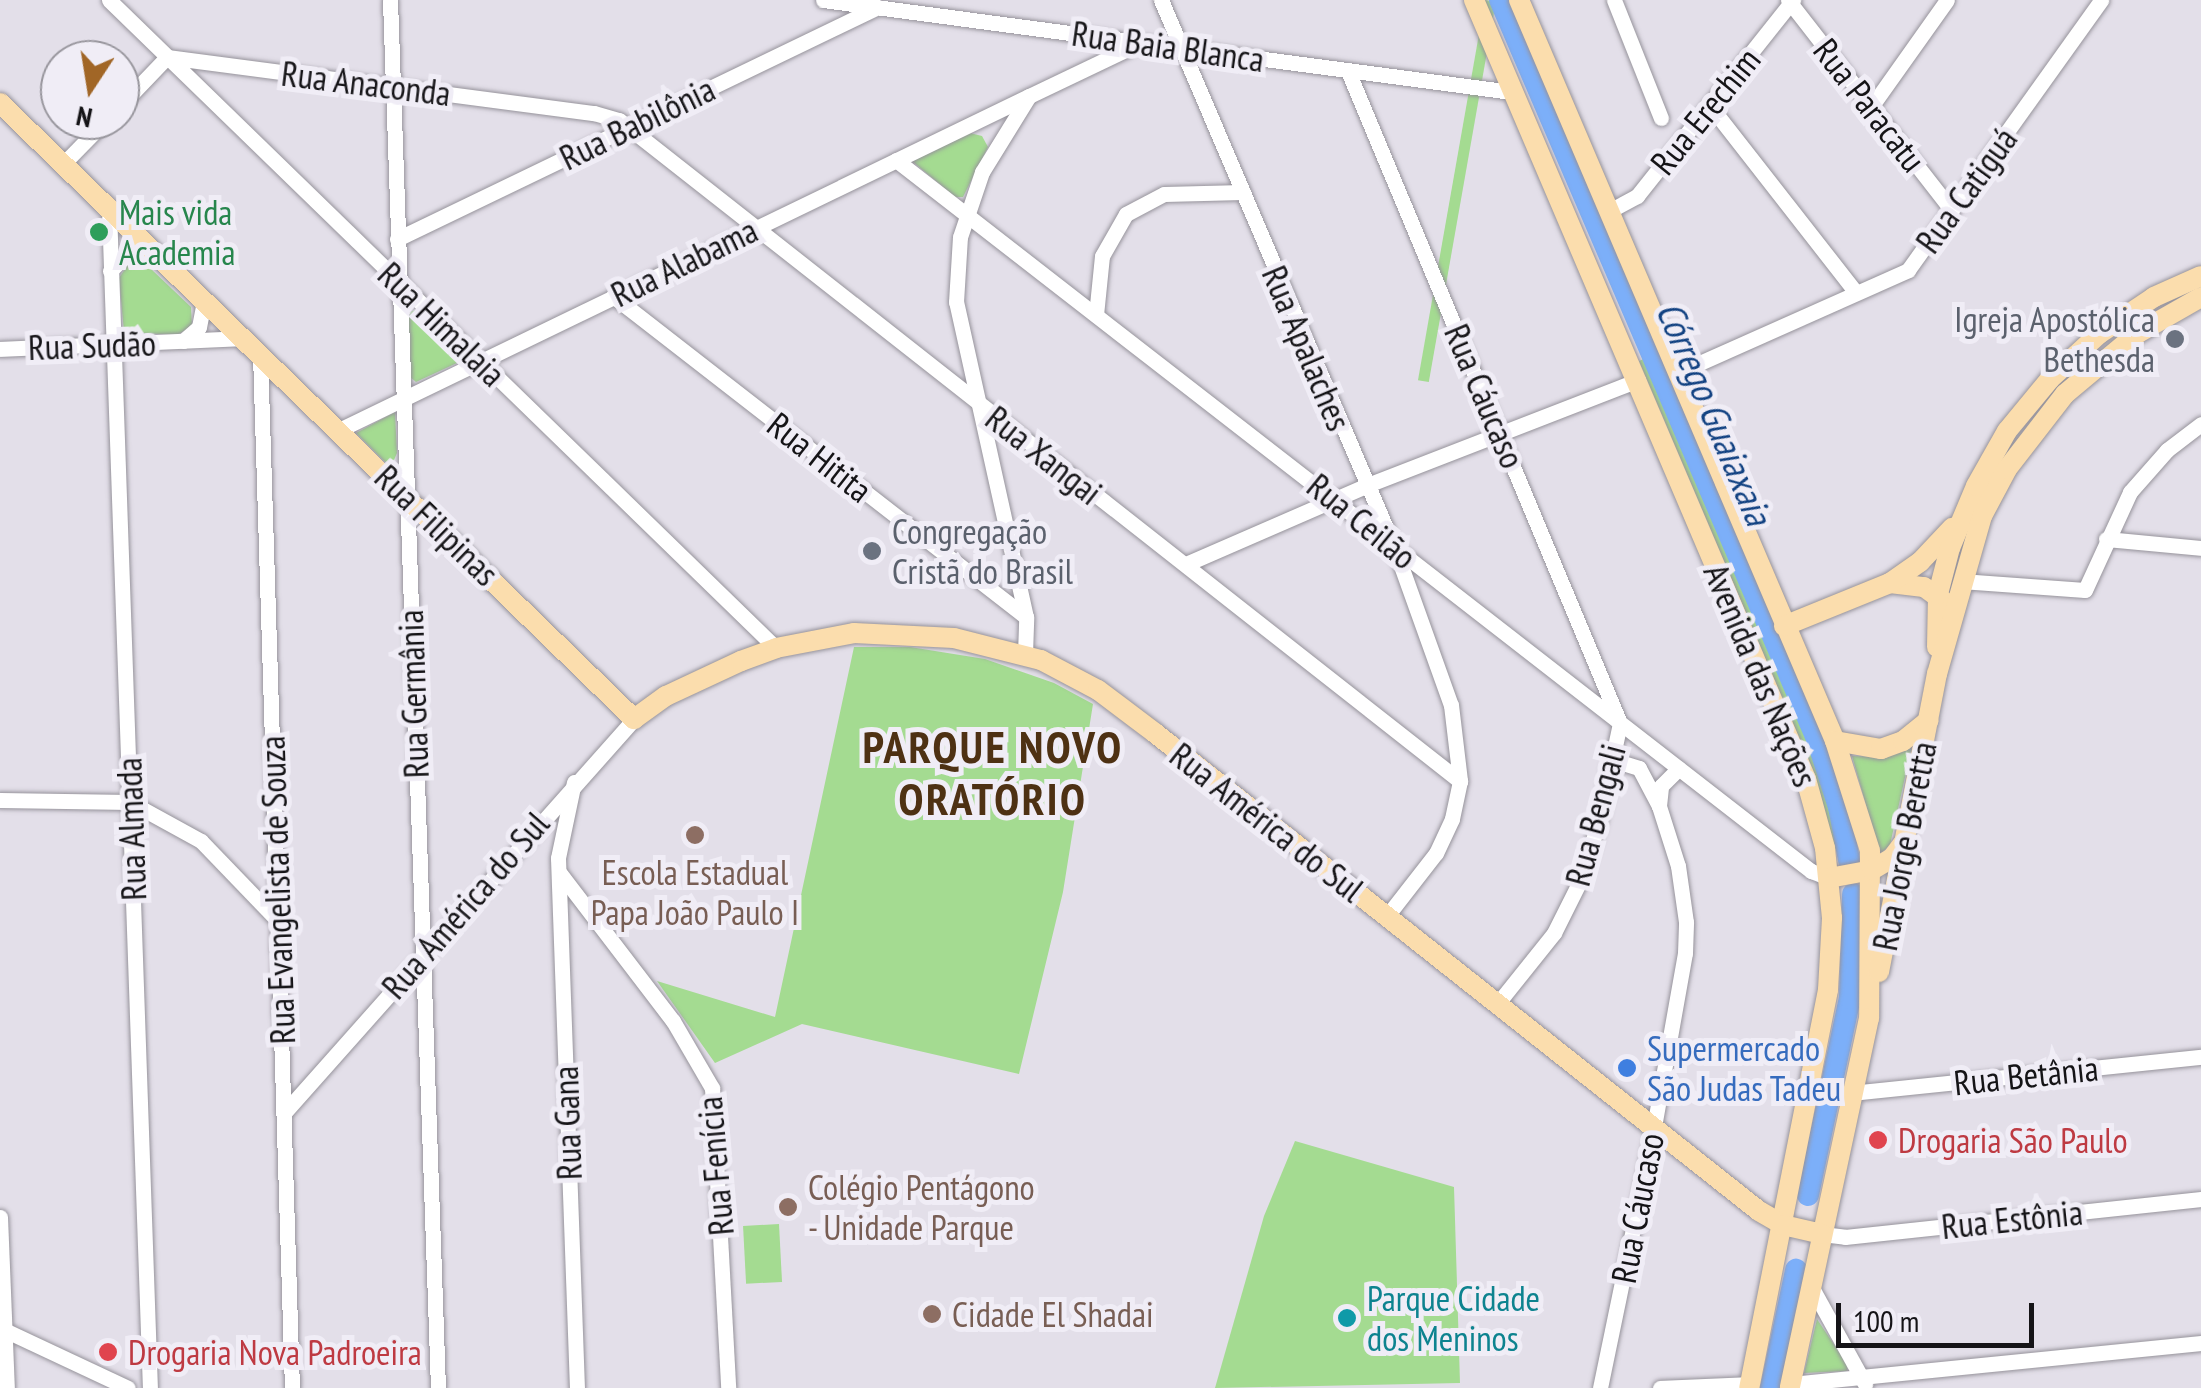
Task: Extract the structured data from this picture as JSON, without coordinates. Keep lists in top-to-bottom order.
{
  "streets": {
    "main road": [
      "Rua Filipinas",
      "Avenida das Nações",
      "Rua América do Sul",
      "Rua Jorge Beretta"
    ],
    "street": [
      "Rua Baia Blanca",
      "Rua Anaconda",
      "Rua Paracatu",
      "Rua Erechim",
      "Rua Babilônia",
      "Rua Catiguá",
      "Rua Alabama",
      "Rua Himalaia",
      "Rua Sudão",
      "Rua Apalaches",
      "Rua Cáucaso",
      "Rua Xangai",
      "Rua Hitita",
      "Rua Ceilão",
      "Rua Germânia",
      "Rua Bengali",
      "Rua Almada",
      "Rua Evangelista de Souza",
      "Rua Betânia",
      "Rua Gana",
      "Rua Fenícia",
      "Rua Estônia"
    ]
  },
  "crossings": [
    ["Rua Baia Blanca", "Rua Babilônia"],
    ["Rua Baia Blanca", "Rua Alabama"],
    ["Rua Baia Blanca", "Rua Apalaches"],
    ["Rua Baia Blanca", "Rua Cáucaso"],
    ["Rua Baia Blanca", "Avenida das Nações"],
    ["Rua Anaconda", "Rua Babilônia"],
    ["Rua Anaconda", "Rua Himalaia"],
    ["Rua Anaconda", "Rua Xangai"],
    ["Rua Anaconda", "Rua Germânia"],
    ["Rua Paracatu", "Rua Erechim"],
    ["Rua Paracatu", "Rua Catiguá"],
    ["Rua Erechim", "Avenida das Nações"],
    ["Rua Babilônia", "Rua Xangai"],
    ["Rua Babilônia", "Rua Germânia"],
    ["Rua Catiguá", "Avenida das Nações"],
    ["Rua Alabama", "Rua Himalaia"],
    ["Rua Alabama", "Rua Xangai"],
    ["Rua Alabama", "Rua Hitita"],
    ["Rua Alabama", "Rua Ceilão"],
    ["Rua Alabama", "Rua Filipinas"],
    ["Rua Alabama", "Rua Germânia"],
    ["Rua Himalaia", "Rua Germânia"],
    ["Rua Himalaia", "Rua América do Sul"],
    ["Rua Sudão", "Rua Almada"],
    ["Rua Apalaches", "Rua Xangai"],
    ["Rua Apalaches", "Rua Ceilão"],
    ["Rua Apalaches", "Rua América do Sul"],
    ["Rua Cáucaso", "Rua Ceilão"],
    ["Rua Cáucaso", "Rua Bengali"],
    ["Rua Cáucaso", "Rua América do Sul"],
    ["Rua Ceilão", "Avenida das Nações"],
    ["Rua Ceilão", "Rua Bengali"],
    ["Rua Filipinas", "Rua Germânia"],
    ["Rua Filipinas", "Rua América do Sul"],
    ["Rua Filipinas", "Rua Evangelista de Souza"],
    ["Avenida das Nações", "Rua América do Sul"],
    ["Avenida das Nações", "Rua Jorge Beretta"],
    ["Avenida das Nações", "Rua Betânia"],
    ["Avenida das Nações", "Rua Estônia"],
    ["Rua Germânia", "Rua América do Sul"],
    ["Rua Bengali", "Rua América do Sul"],
    ["Rua América do Sul", "Rua Evangelista de Souza"],
    ["Rua América do Sul", "Rua Gana"],
    ["Rua América do Sul", "Rua Estônia"],
    ["Rua Gana", "Rua Fenícia"]
  ],
  "districts": ["PARQUE NOVO ORATÓRIO"],
  "water": ["Córrego Guaiaxaia"],
  "places": [
    "Mais vida Academia",
    "Igreja Apostólica Bethesda",
    "Congregação Cristã do Brasil",
    "Escola Estadual Papa João Paulo I",
    "Supermercado São Judas Tadeu",
    "Drogaria São Paulo",
    "Colégio Pentágono - Unidade Parque",
    "Cidade El Shadai",
    "Parque Cidade dos Meninos",
    "Drogaria Nova Padroeira"
  ],
  "scale_bar": "100 m",
  "north": "bottom"
}
